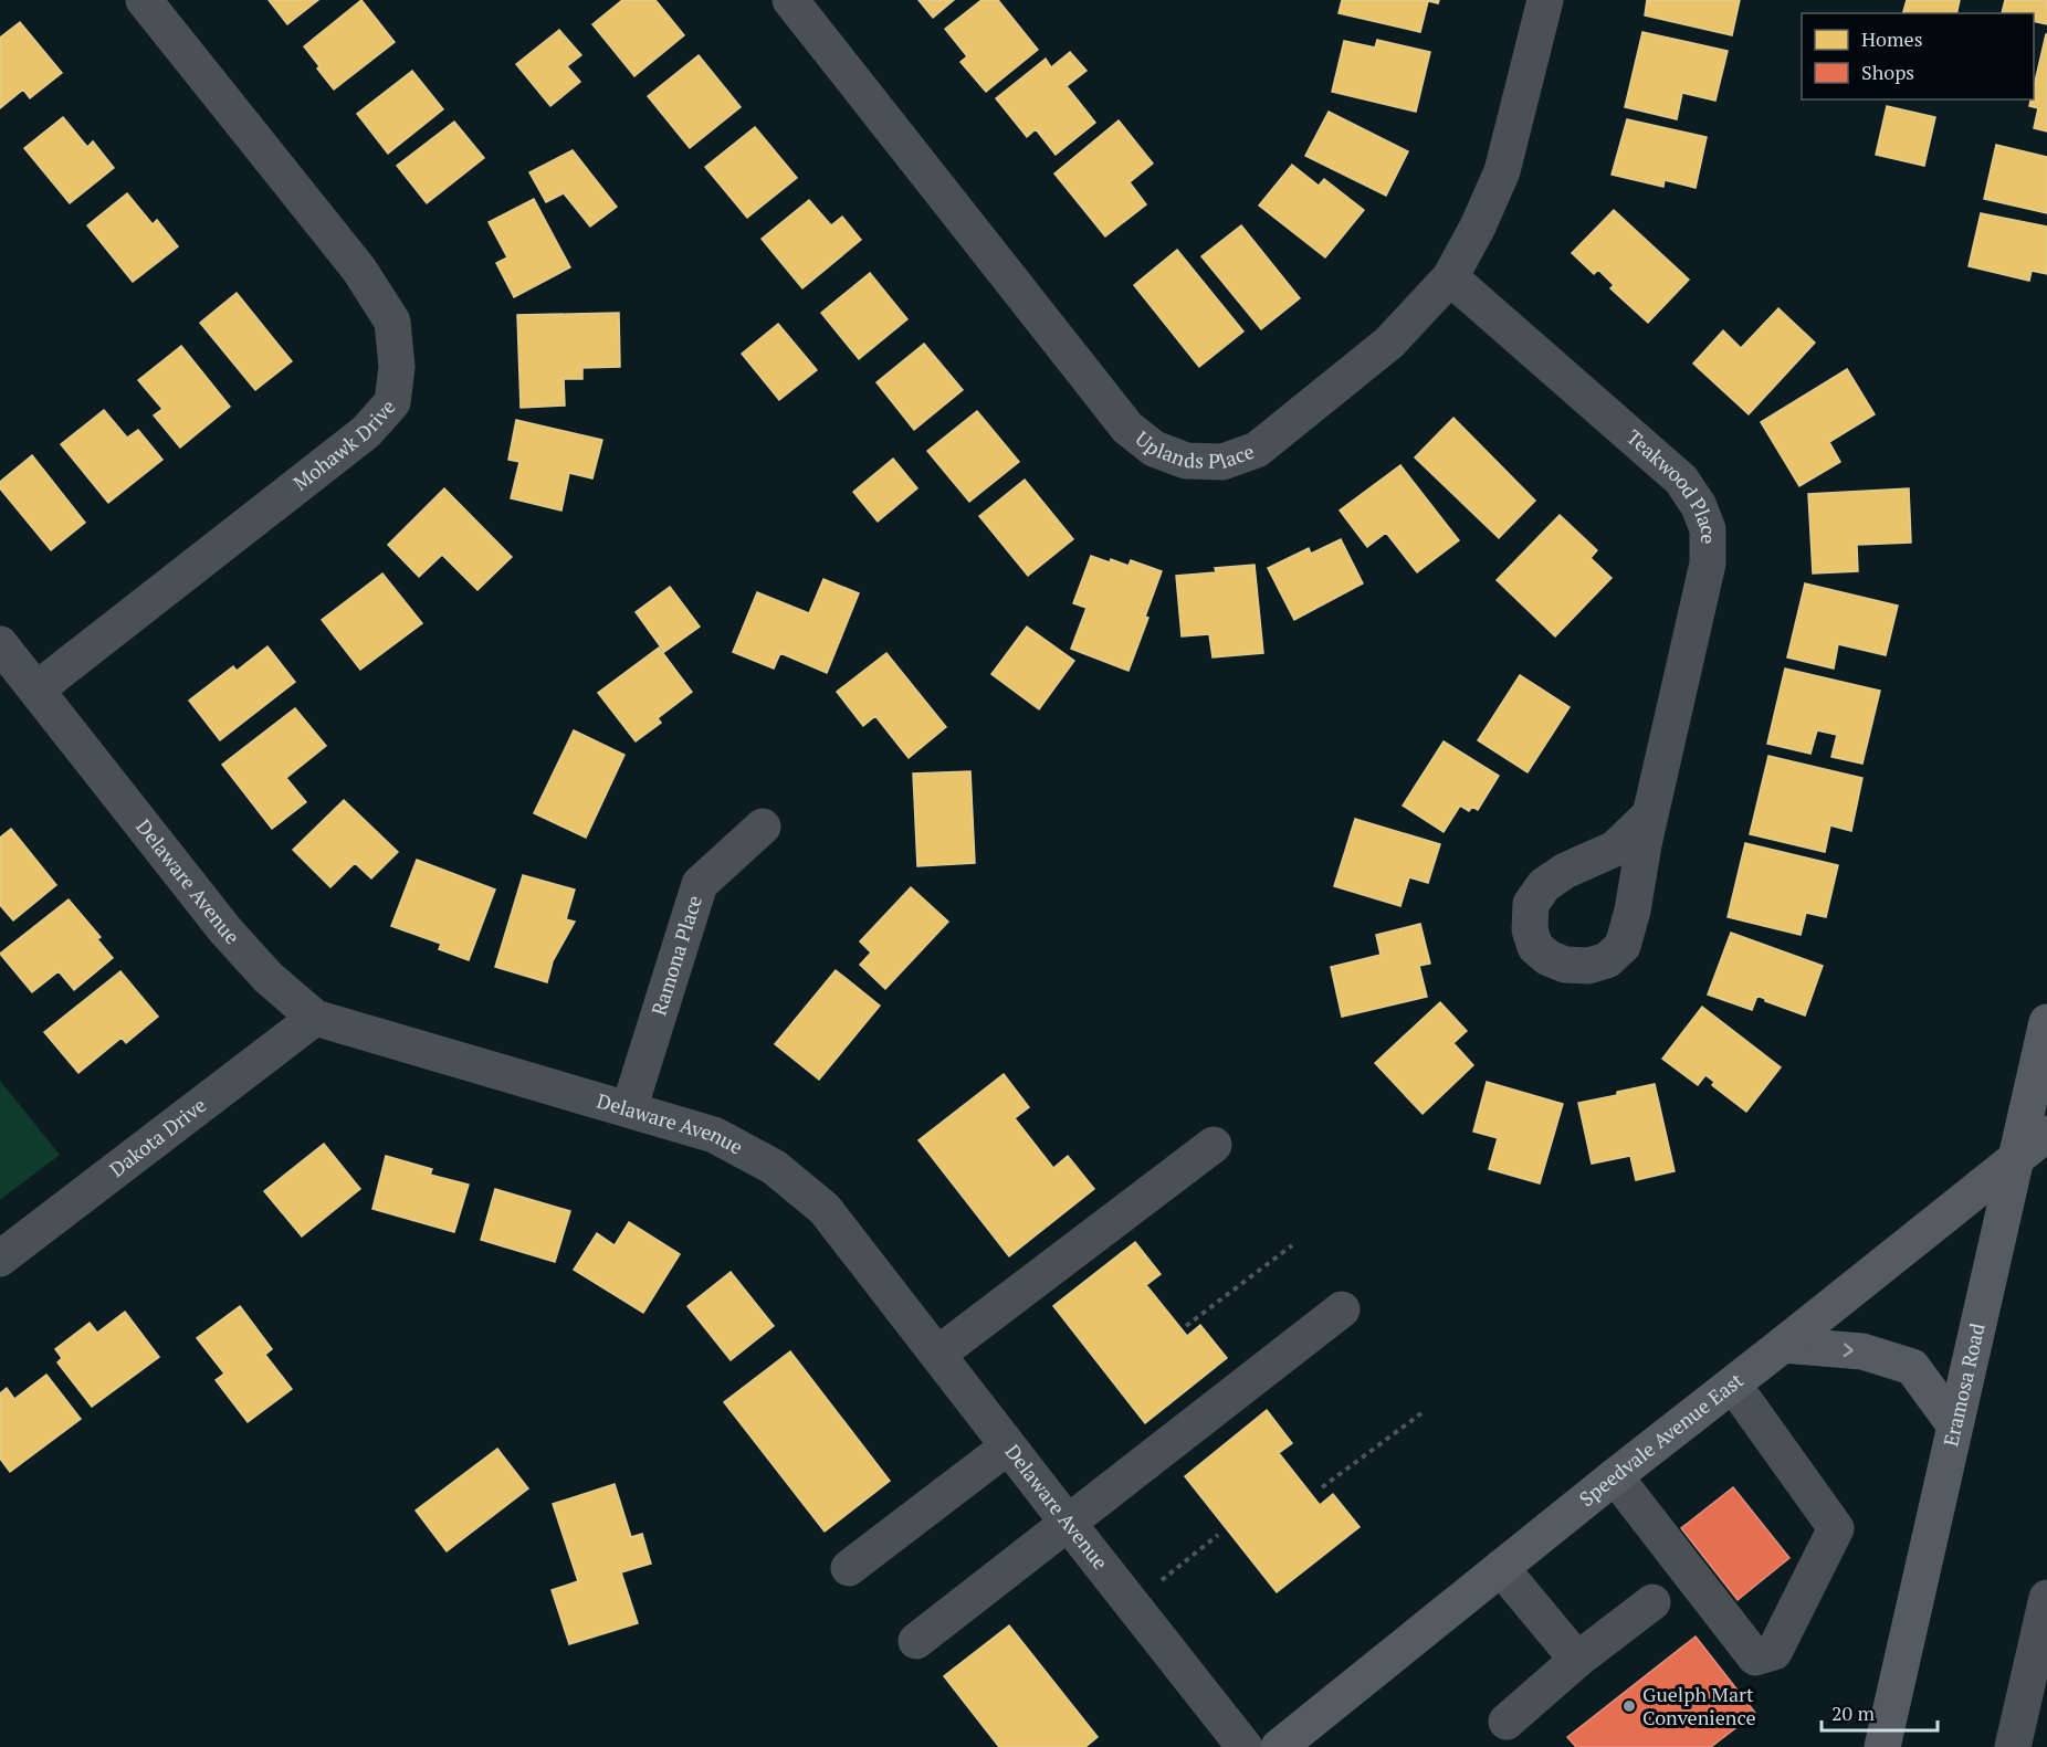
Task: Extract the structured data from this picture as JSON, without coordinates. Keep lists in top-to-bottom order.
{
  "streets": {
    "main road": ["Eramosa Road", "Speedvale Avenue East"],
    "street": [
      "Uplands Place",
      "Mohawk Drive",
      "Teakwood Place",
      "Delaware Avenue",
      "Ramona Place",
      "Dakota Drive"
    ]
  },
  "crossings": [
    ["Uplands Place", "Teakwood Place"],
    ["Mohawk Drive", "Delaware Avenue"],
    ["Delaware Avenue", "Ramona Place"],
    ["Delaware Avenue", "Dakota Drive"],
    ["Eramosa Road", "Speedvale Avenue East"]
  ],
  "places": ["Guelph Mart Convenience"],
  "legend": ["Homes", "Shops"],
  "scale_bar": "20 m"
}
